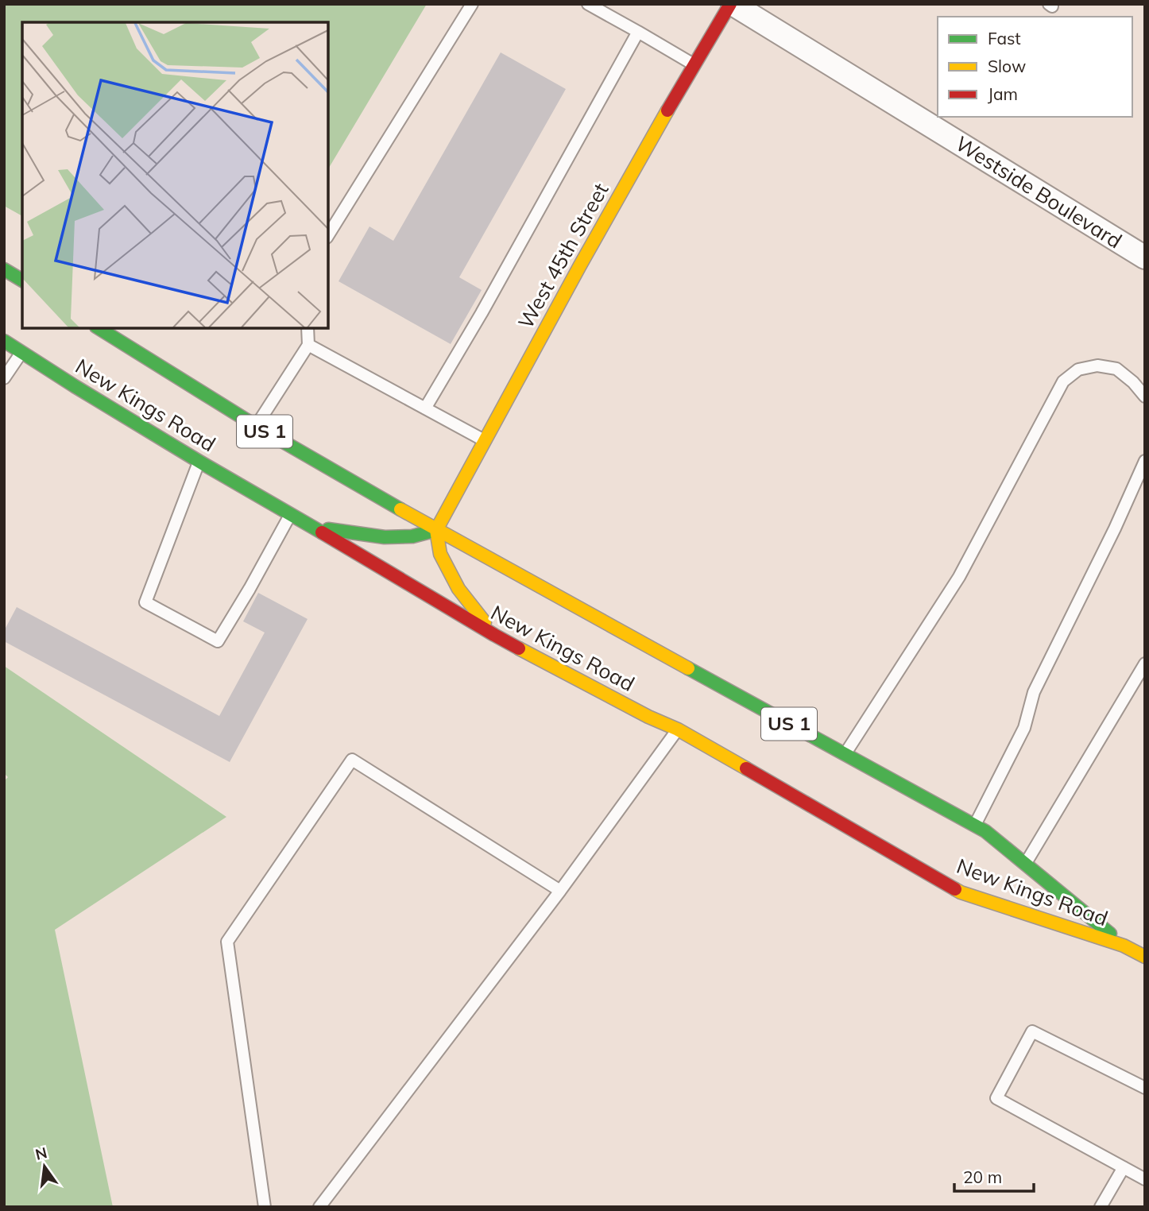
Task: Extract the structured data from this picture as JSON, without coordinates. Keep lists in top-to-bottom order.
{
  "streets": {
    "main road": ["West 45th Street", "New Kings Road", "US 1"],
    "street": ["Westside Boulevard"]
  },
  "crossings": [
    ["Westside Boulevard", "West 45th Street"],
    ["West 45th Street", "New Kings Road"]
  ],
  "legend": ["Fast", "Slow", "Jam"],
  "scale_bar": "20 m",
  "north": "top"
}
